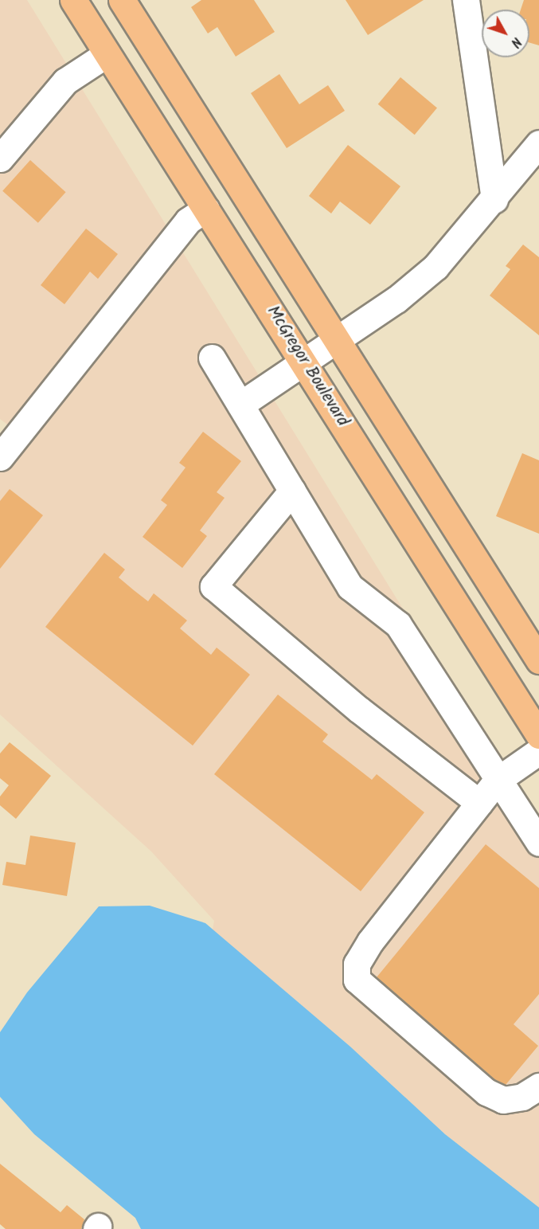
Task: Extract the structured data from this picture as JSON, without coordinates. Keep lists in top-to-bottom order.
{
  "streets": {
    "main road": ["McGregor Boulevard"]
  },
  "north": "bottom right"
}
